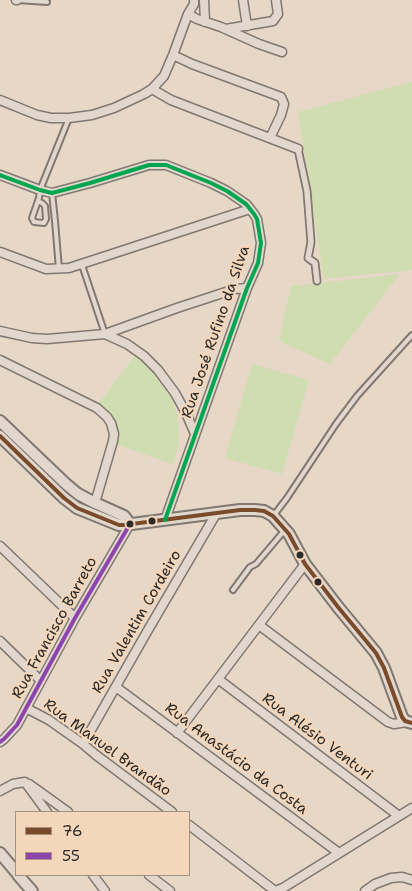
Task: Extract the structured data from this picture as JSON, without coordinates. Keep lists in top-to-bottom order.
{
  "streets": {
    "street": [
      "Rua José Rufino da Silva",
      "Rua Valentim Cordeiro",
      "Rua Francisco Barreto",
      "Rua Alésio Venturi",
      "Rua Manuel Brandão",
      "Rua Anastácio da Costa"
    ]
  },
  "crossings": [
    ["Rua Valentim Cordeiro", "Rua Manuel Brandão"],
    ["Rua Valentim Cordeiro", "Rua Anastácio da Costa"],
    ["Rua Francisco Barreto", "Rua Manuel Brandão"]
  ],
  "lines": ["transit line 76", "transit line 55"],
  "legend": ["76", "55"]
}
